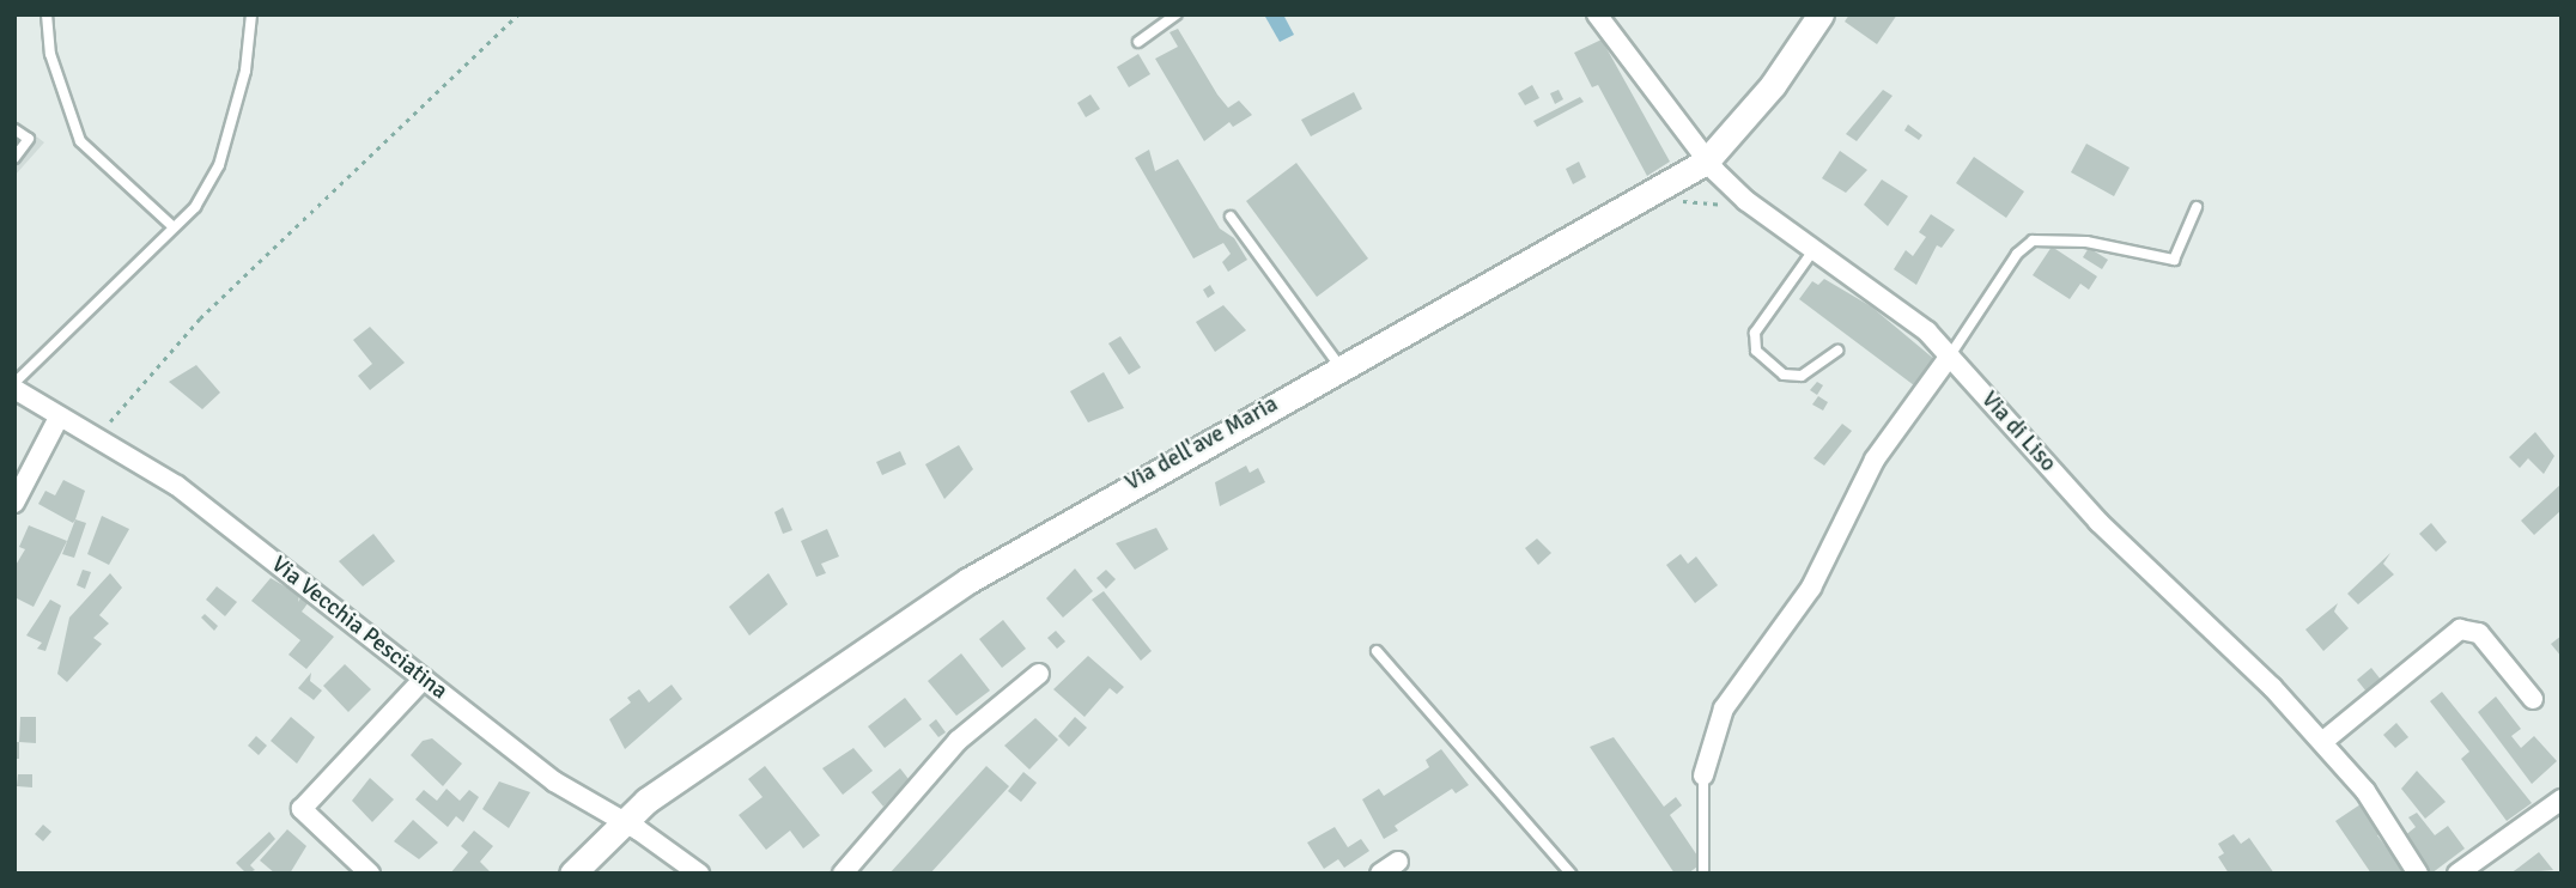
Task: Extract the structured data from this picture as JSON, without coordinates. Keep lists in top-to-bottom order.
{
  "streets": {
    "street": ["Via di Liso", "Via dell'ave Maria", "Via Vecchia Pesciatina"]
  },
  "crossings": [
    ["Via di Liso", "Via dell'ave Maria"],
    ["Via dell'ave Maria", "Via Vecchia Pesciatina"]
  ]
}
